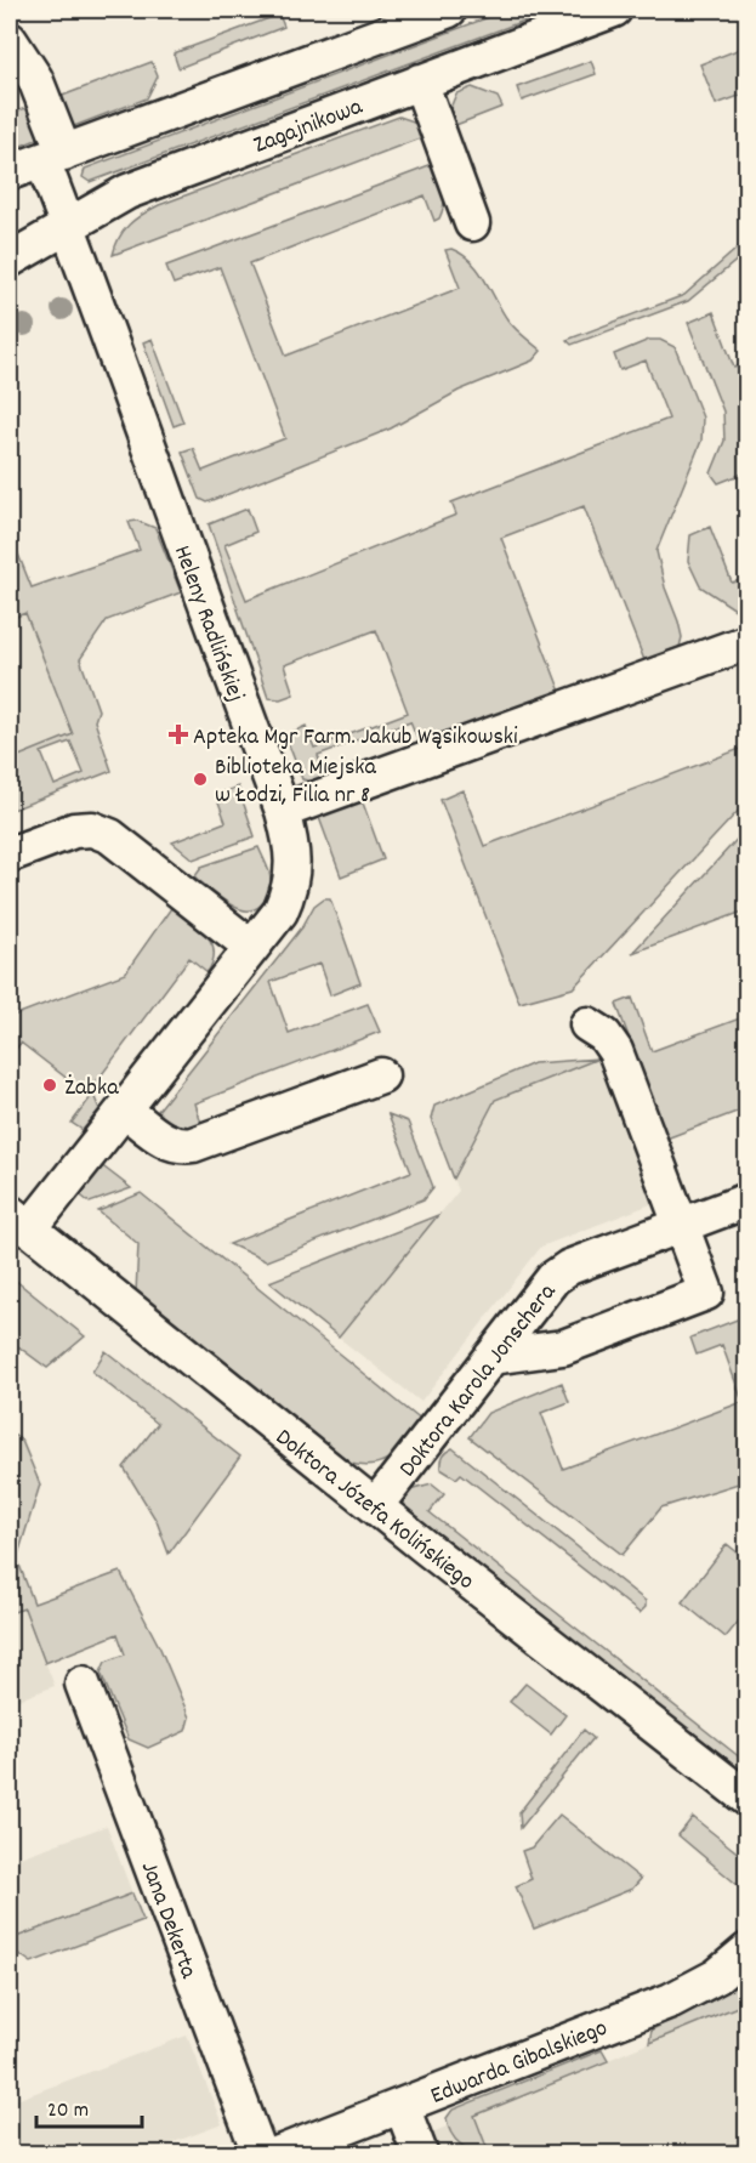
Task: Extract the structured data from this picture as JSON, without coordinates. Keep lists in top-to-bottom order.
{
  "streets": {
    "street": [
      "Zagajnikowa",
      "Heleny Radlińskiej",
      "Doktora Karola Jonschera",
      "Doktora Józefa Kolińskiego",
      "Jana Dekerta",
      "Edwarda Gibalskiego"
    ]
  },
  "crossings": [
    ["Zagajnikowa", "Heleny Radlińskiej"],
    ["Heleny Radlińskiej", "Doktora Józefa Kolińskiego"],
    ["Doktora Karola Jonschera", "Doktora Józefa Kolińskiego"]
  ],
  "places": {
    "health": ["Apteka Mgr Farm. Jakub Wąsikowski"],
    "other": ["Biblioteka Miejska w Łodzi, Filia nr 8", "Żabka"]
  },
  "scale_bar": "20 m"
}
